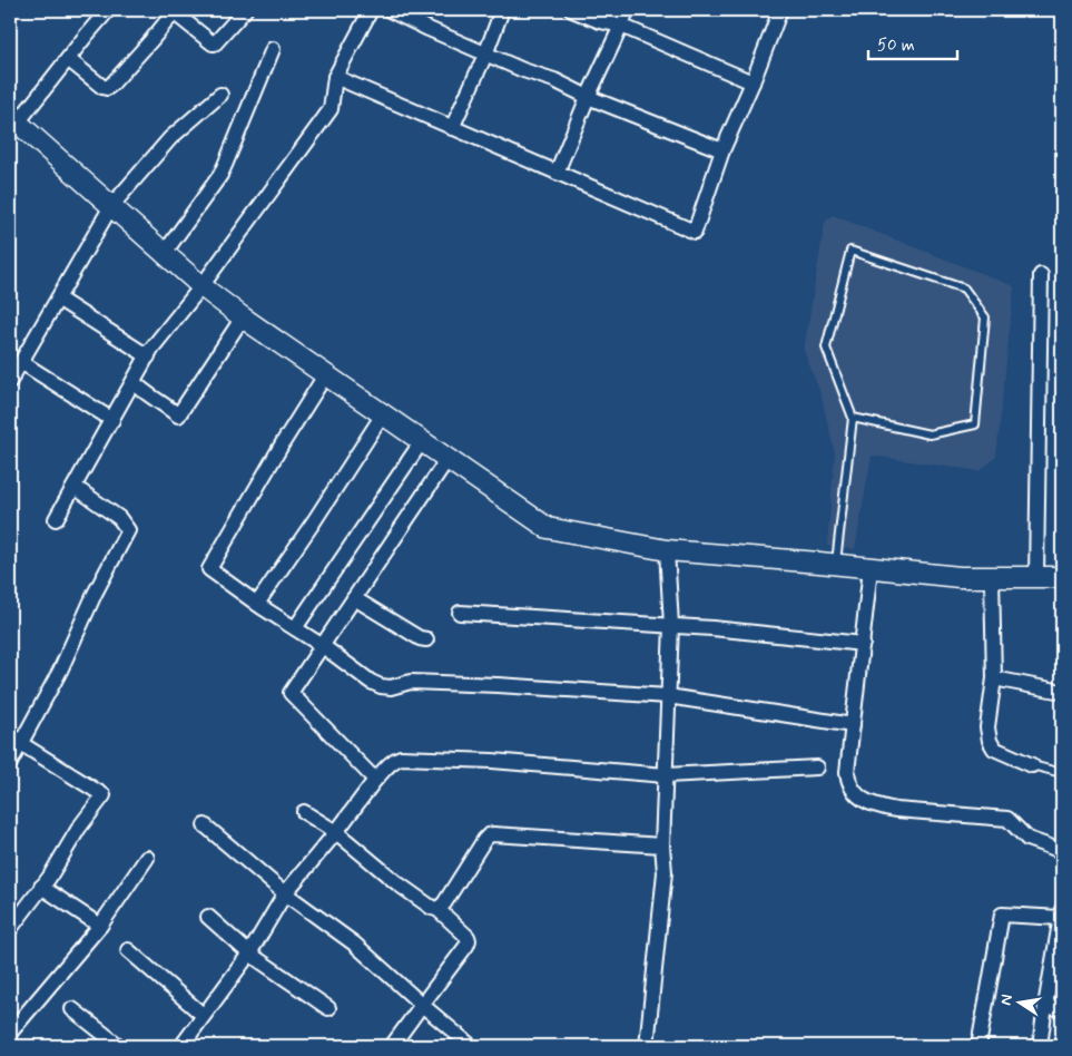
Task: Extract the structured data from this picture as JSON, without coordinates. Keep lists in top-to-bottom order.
{
  "scale_bar": "50 m",
  "north": "left"
}
